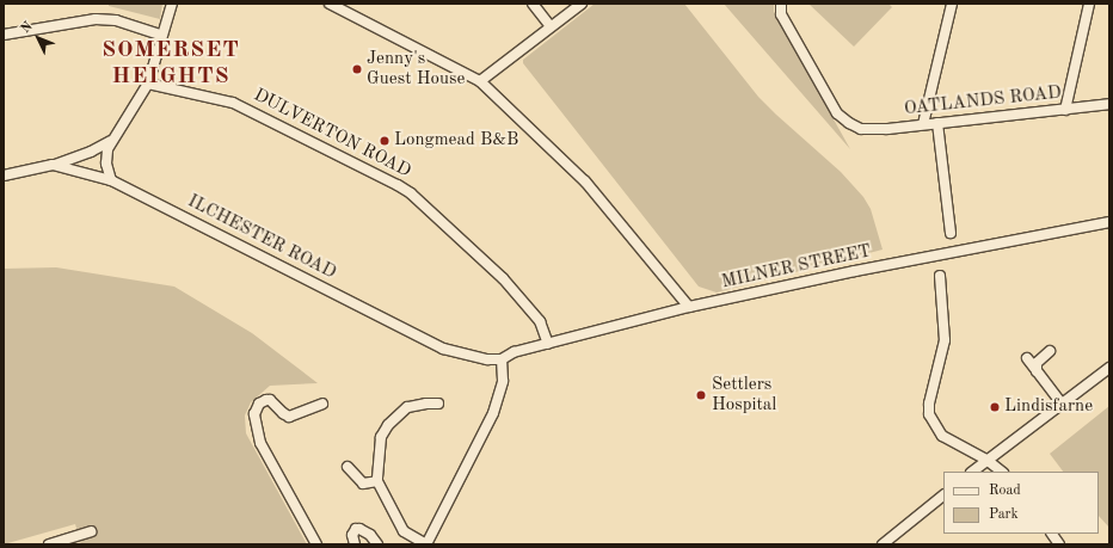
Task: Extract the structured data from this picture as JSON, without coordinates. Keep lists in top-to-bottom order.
{
  "streets": {
    "street": [
      "OATLANDS ROAD",
      "DULVERTON ROAD",
      "ILCHESTER ROAD",
      "MILNER STREET"
    ]
  },
  "crossings": [
    ["DULVERTON ROAD", "MILNER STREET"],
    ["ILCHESTER ROAD", "MILNER STREET"]
  ],
  "districts": ["SOMERSET HEIGHTS"],
  "places": [
    "Jenny's Guest House",
    "Longmead B&B",
    "Settlers Hospital",
    "Lindisfarne"
  ],
  "legend": ["Road", "Park"],
  "north": "top left"
}
